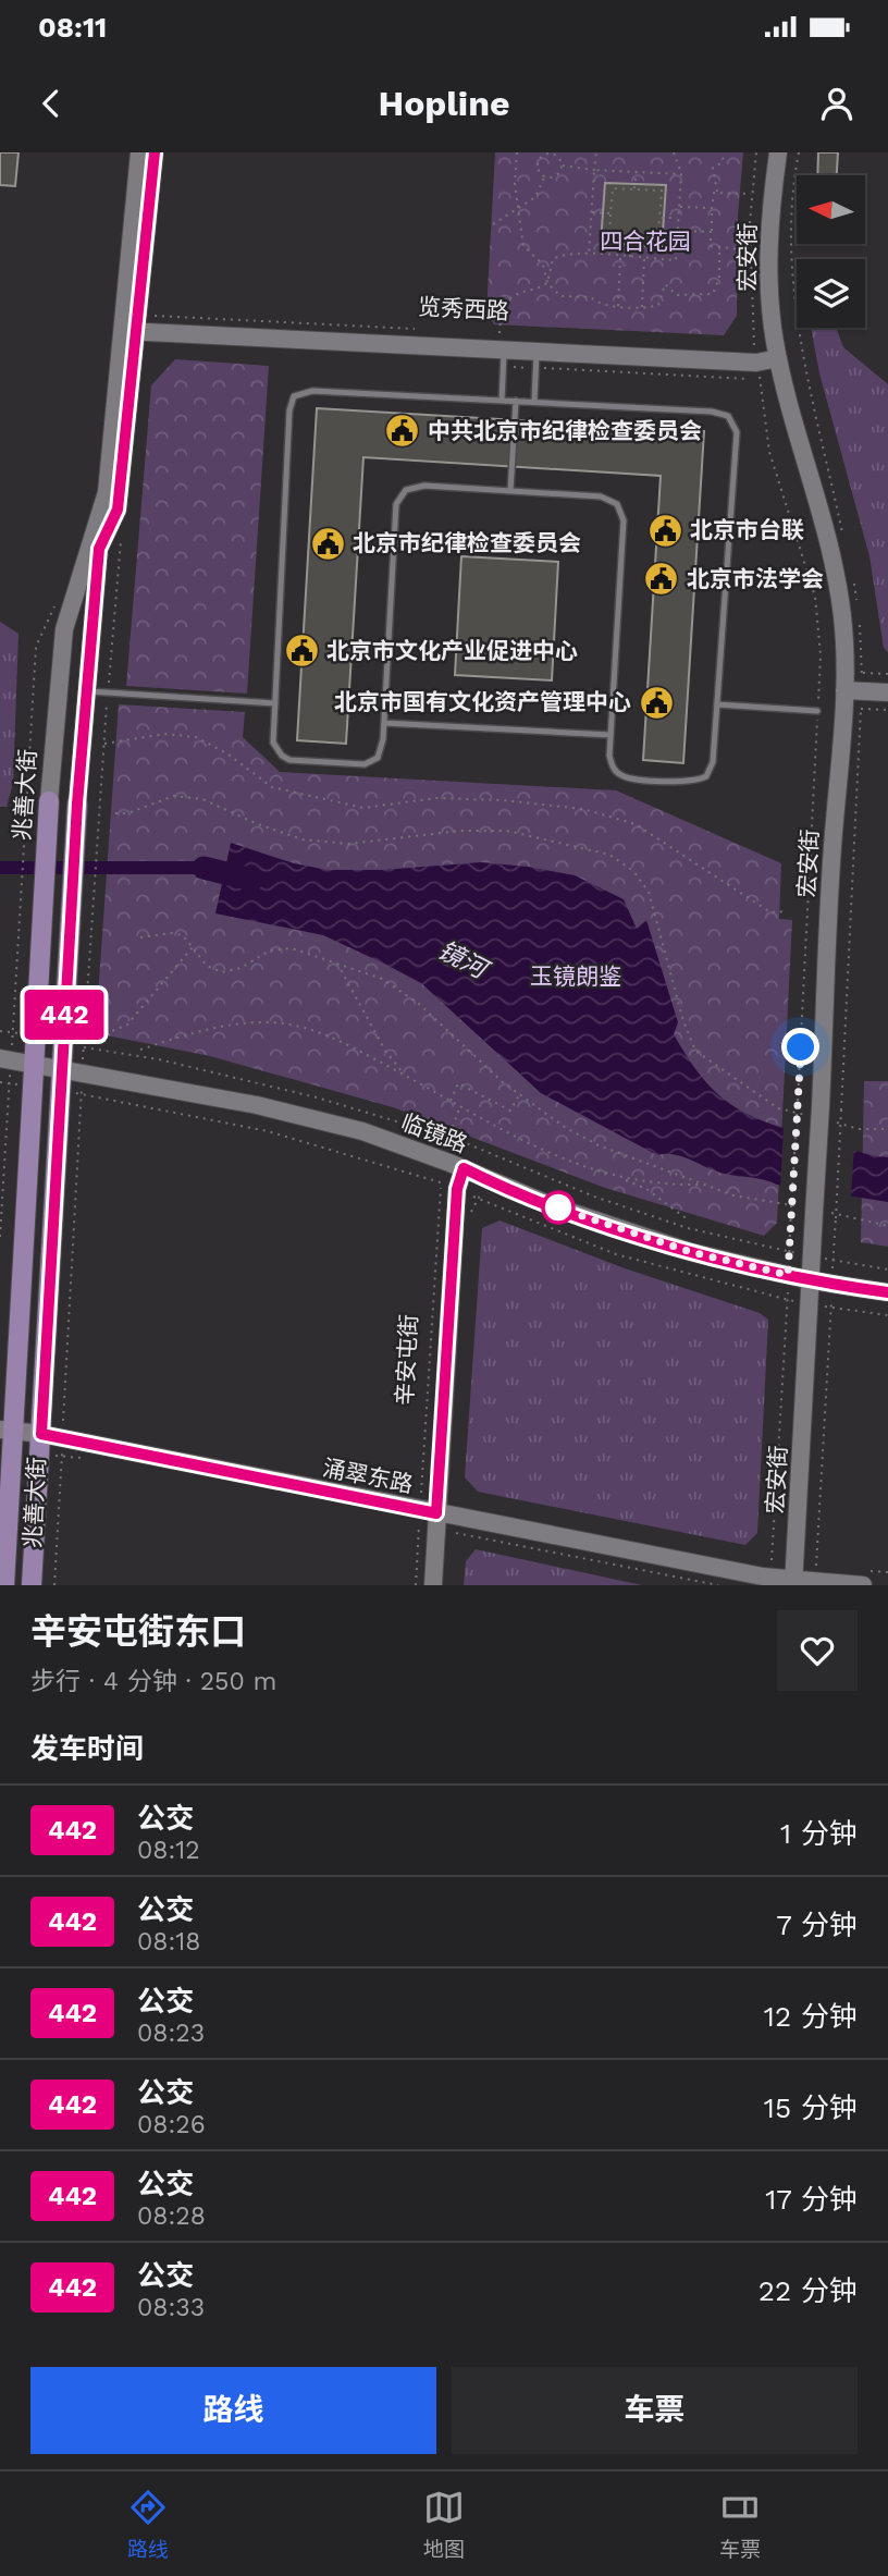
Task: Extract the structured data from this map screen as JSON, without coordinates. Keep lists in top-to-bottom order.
{
  "streets": {
    "main road": ["兆善大街"],
    "street": [
      "宏安街",
      "览秀西路",
      "临镜路",
      "辛安屯街",
      "涌翠东路"
    ]
  },
  "crossings": [
    ["宏安街", "览秀西路"],
    ["宏安街", "临镜路"],
    ["宏安街", "涌翠东路"],
    ["览秀西路", "兆善大街"],
    ["兆善大街", "临镜路"],
    ["兆善大街", "涌翠东路"],
    ["临镜路", "辛安屯街"],
    ["辛安屯街", "涌翠东路"]
  ],
  "water": ["镜河"],
  "parks": ["四合花园", "玉镜朗鉴"],
  "places": {
    "public building": [
      "中共北京市纪律检查委员会",
      "北京市台联",
      "北京市纪律检查委员会",
      "北京市法学会",
      "北京市文化产业促进中心",
      "北京市国有文化资产管理中心"
    ]
  },
  "lines": ["bus line 442"],
  "north": "left",
  "page": {
    "status": "08:11",
    "header": "Hopline",
    "on_map": "442",
    "heading": [
      ["辛安屯街东口", "步行 · 4 分钟 · 250 m"],
      "发车时间"
    ],
    "list": [
      {
        "mark": "442",
        "name": "公交",
        "note": "08:12",
        "value": "1 分钟"
      },
      {
        "mark": "442",
        "name": "公交",
        "note": "08:18",
        "value": "7 分钟"
      },
      {
        "mark": "442",
        "name": "公交",
        "note": "08:23",
        "value": "12 分钟"
      },
      {
        "mark": "442",
        "name": "公交",
        "note": "08:26",
        "value": "15 分钟"
      },
      {
        "mark": "442",
        "name": "公交",
        "note": "08:28",
        "value": "17 分钟"
      },
      {
        "mark": "442",
        "name": "公交",
        "note": "08:33",
        "value": "22 分钟"
      }
    ],
    "buttons": ["路线", "车票"],
    "tabs": ["路线", "地图", "车票"]
  }
}
